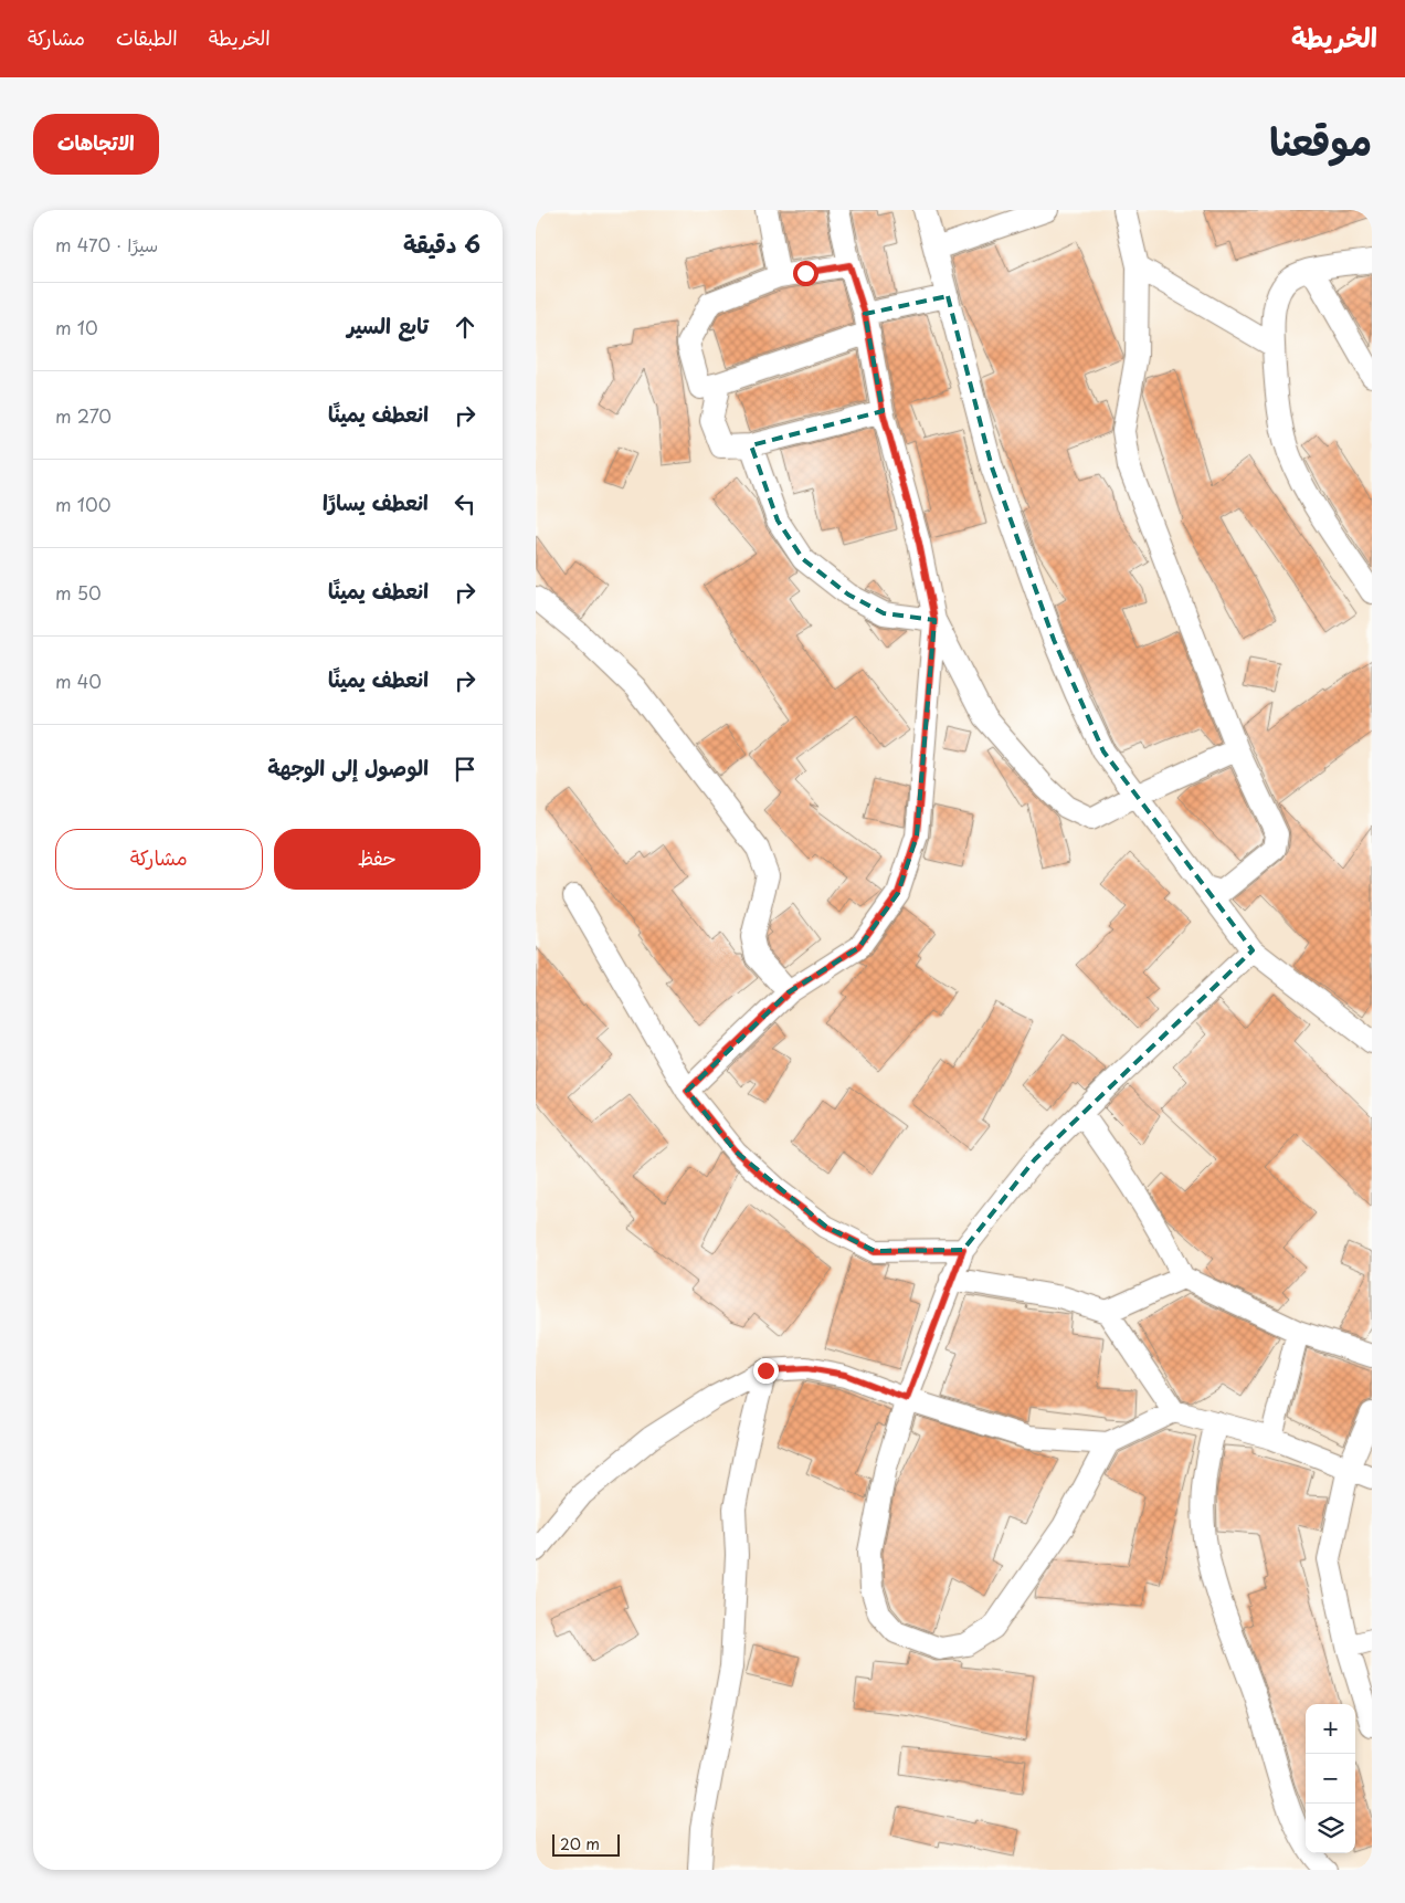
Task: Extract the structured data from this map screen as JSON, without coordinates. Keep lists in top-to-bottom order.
{
  "scale_bar": "20 m",
  "page": {
    "header": "الخريطة",
    "nav": ["الخريطة", "الطبقات", "مشاركة"],
    "title": "موقعنا",
    "buttons": [
      "الاتجاهات",
      ["حفظ", "مشاركة"]
    ],
    "heading": ["6 دقيقة", "سيرًا · 470 m"],
    "list": [
      ["تابع السير", "10 m"],
      ["انعطف يمينًا", "270 m"],
      ["انعطف يسارًا", "100 m"],
      ["انعطف يمينًا", "50 m"],
      ["انعطف يمينًا", "40 m"],
      "الوصول إلى الوجهة"
    ],
    "map_buttons": ["+", "−"],
    "scale": "20 m"
  }
}
